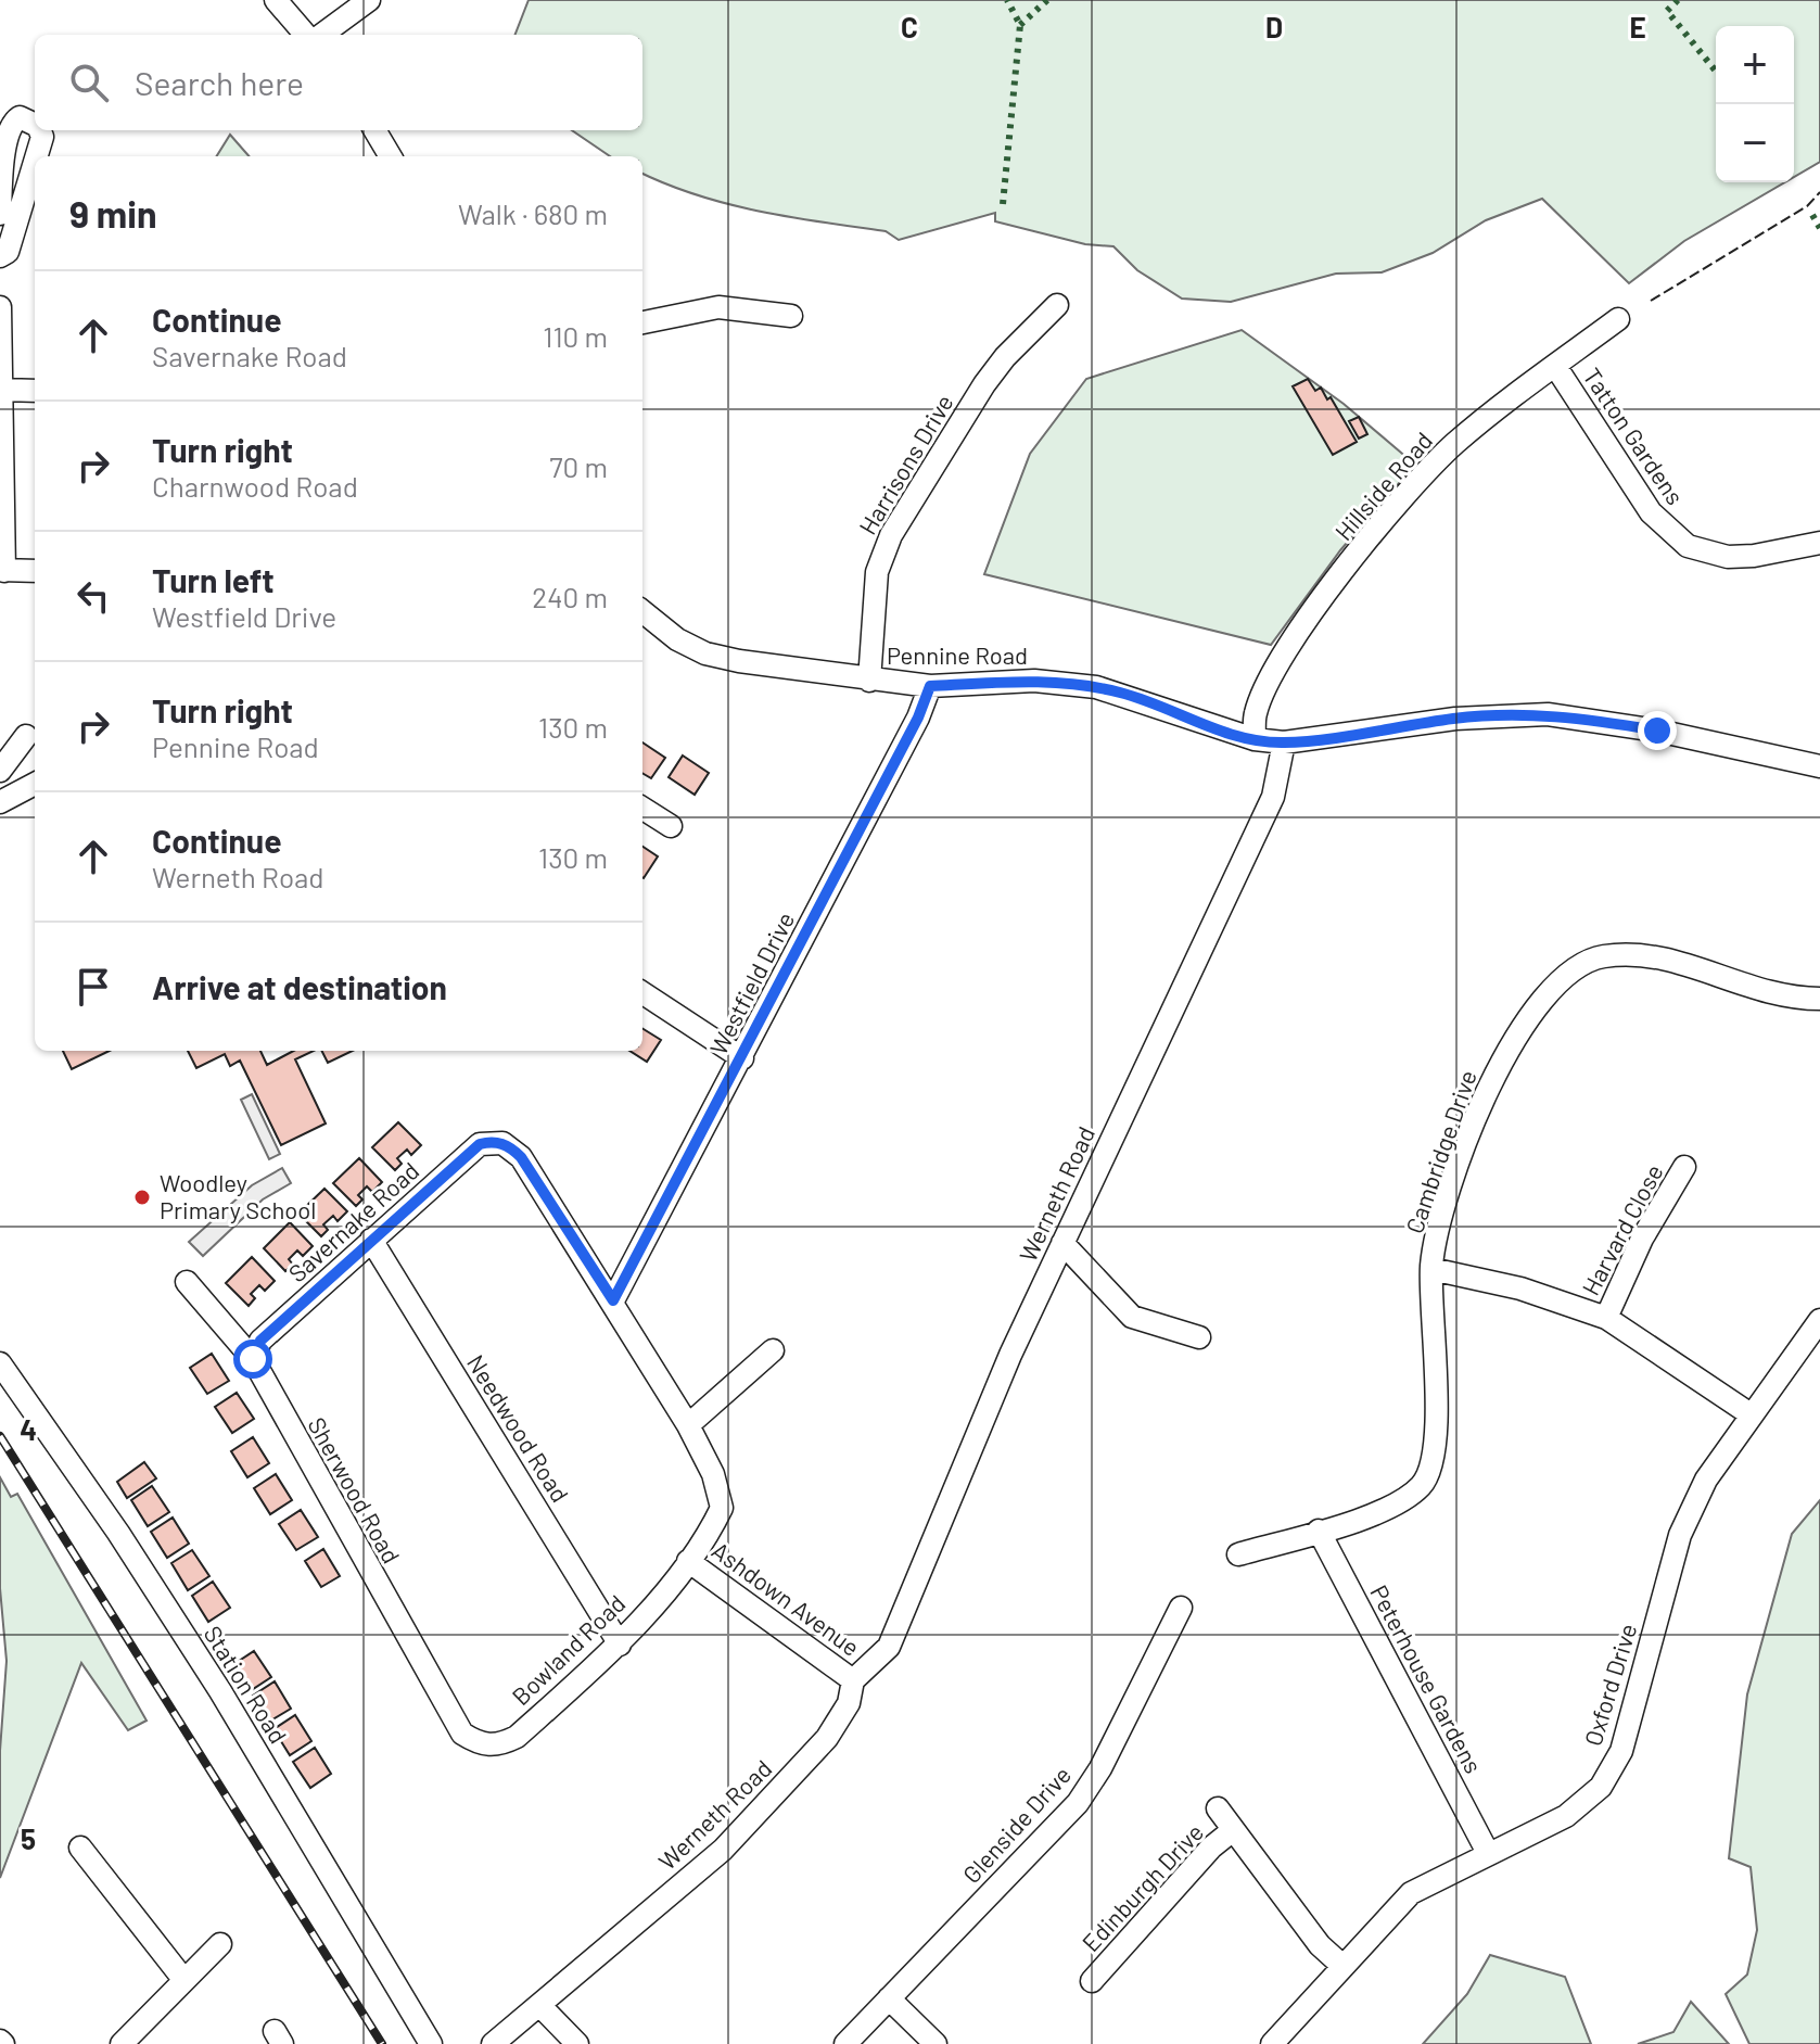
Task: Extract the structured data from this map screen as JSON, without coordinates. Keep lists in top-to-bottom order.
{
  "streets": {
    "street": [
      "Tatton Gardens",
      "Harrisons Drive",
      "Hillside Road",
      "Pennine Road",
      "Westfield Drive",
      "Cambridge Drive",
      "Werneth Road",
      "Savernake Road",
      "Harvard Close",
      "Needwood Road",
      "Sherwood Road",
      "Ashdown Avenue",
      "Bowland Road",
      "Peterhouse Gardens",
      "Station Road",
      "Oxford Drive",
      "Glenside Drive",
      "Edinburgh Drive"
    ]
  },
  "crossings": [
    ["Tatton Gardens", "Hillside Road"],
    ["Harrisons Drive", "Pennine Road"],
    ["Hillside Road", "Pennine Road"],
    ["Pennine Road", "Westfield Drive"],
    ["Pennine Road", "Werneth Road"],
    ["Westfield Drive", "Savernake Road"],
    ["Cambridge Drive", "Peterhouse Gardens"],
    ["Werneth Road", "Ashdown Avenue"],
    ["Savernake Road", "Needwood Road"],
    ["Savernake Road", "Sherwood Road"],
    ["Needwood Road", "Bowland Road"],
    ["Sherwood Road", "Bowland Road"],
    ["Ashdown Avenue", "Bowland Road"],
    ["Peterhouse Gardens", "Oxford Drive"],
    ["Oxford Drive", "Edinburgh Drive"]
  ],
  "places": ["Woodley Primary School"],
  "page": {
    "map_buttons": ["+", "−"],
    "search": "Search here",
    "heading": ["9 min", "Walk · 680 m"],
    "list": [
      ["Continue", "Savernake Road", "110 m"],
      ["Turn right", "Charnwood Road", "70 m"],
      ["Turn left", "Westfield Drive", "240 m"],
      ["Turn right", "Pennine Road", "130 m"],
      ["Continue", "Werneth Road", "130 m"],
      "Arrive at destination"
    ]
  },
  "grid": {
    "columns": ["C", "D", "E"],
    "rows": ["4", "5"]
  }
}
